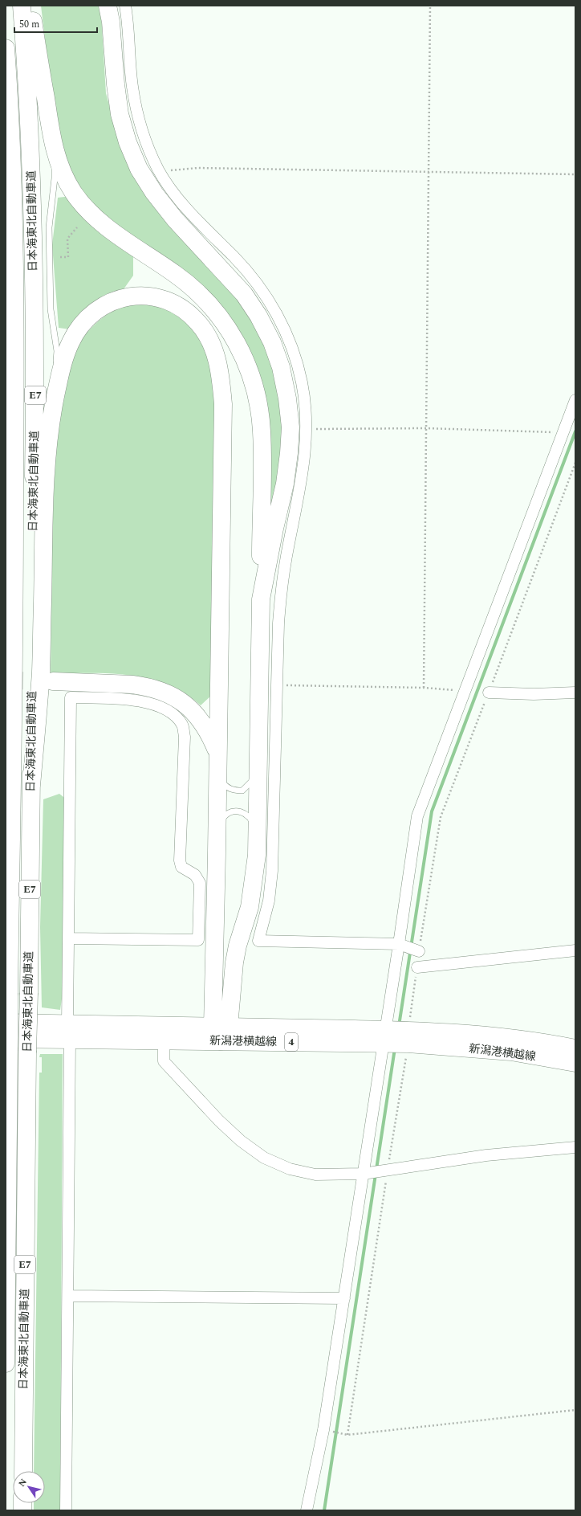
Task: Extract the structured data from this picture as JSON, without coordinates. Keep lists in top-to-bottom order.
{
  "streets": {
    "main road": [
      "日本海東北自動車道",
      "E7",
      "新潟港横越線",
      "4"
    ]
  },
  "crossings": [
    ["日本海東北自動車道", "新潟港横越線"]
  ],
  "scale_bar": "50 m",
  "north": "top left"
}
